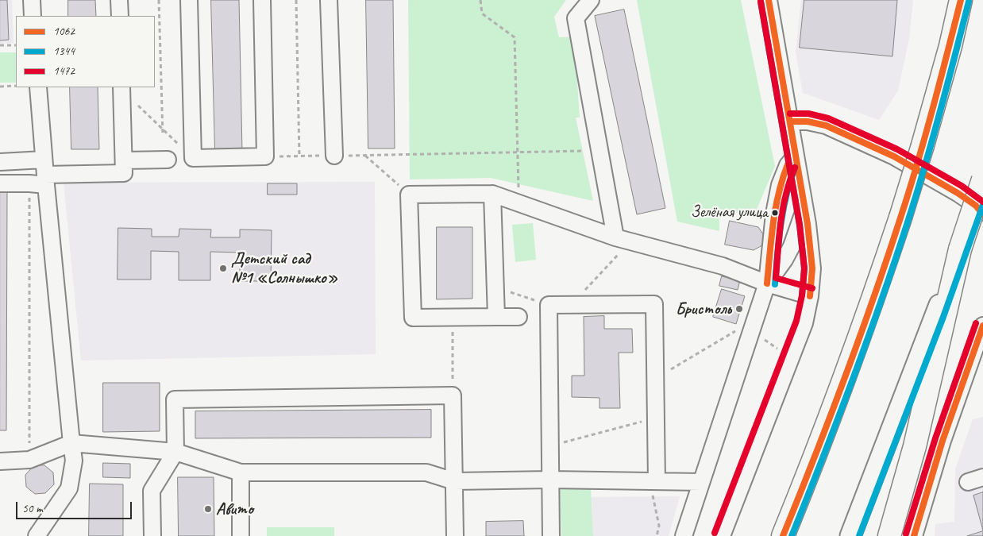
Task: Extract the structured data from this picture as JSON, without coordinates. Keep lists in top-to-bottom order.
{
  "places": [
    "Зелёная улица",
    "Детский сад №1 «Солнышко»",
    "Бристоль",
    "Авито"
  ],
  "lines": ["transit line 1062", "transit line 1344", "transit line 1472"],
  "legend": ["1062", "1344", "1472"],
  "scale_bar": "50 m"
}
